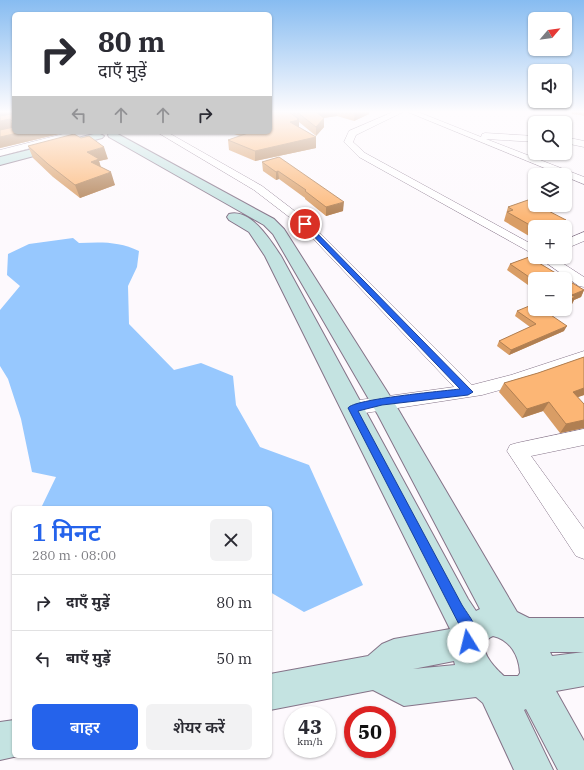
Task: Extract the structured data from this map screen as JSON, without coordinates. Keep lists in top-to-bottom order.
{
  "north": "top right",
  "page": {
    "map_buttons": ["+", "−"],
    "turn": ["80 m", "दाएँ मुड़ें"],
    "heading": ["1 मिनट", "280 m · 08:00"],
    "list": [
      {
        "name": "दाएँ मुड़ें",
        "value": "80 m"
      },
      {
        "name": "बाएँ मुड़ें",
        "value": "50 m"
      }
    ],
    "buttons": ["बाहर", "शेयर करें"],
    "speed": "43 km/h",
    "limit": "50"
  }
}
